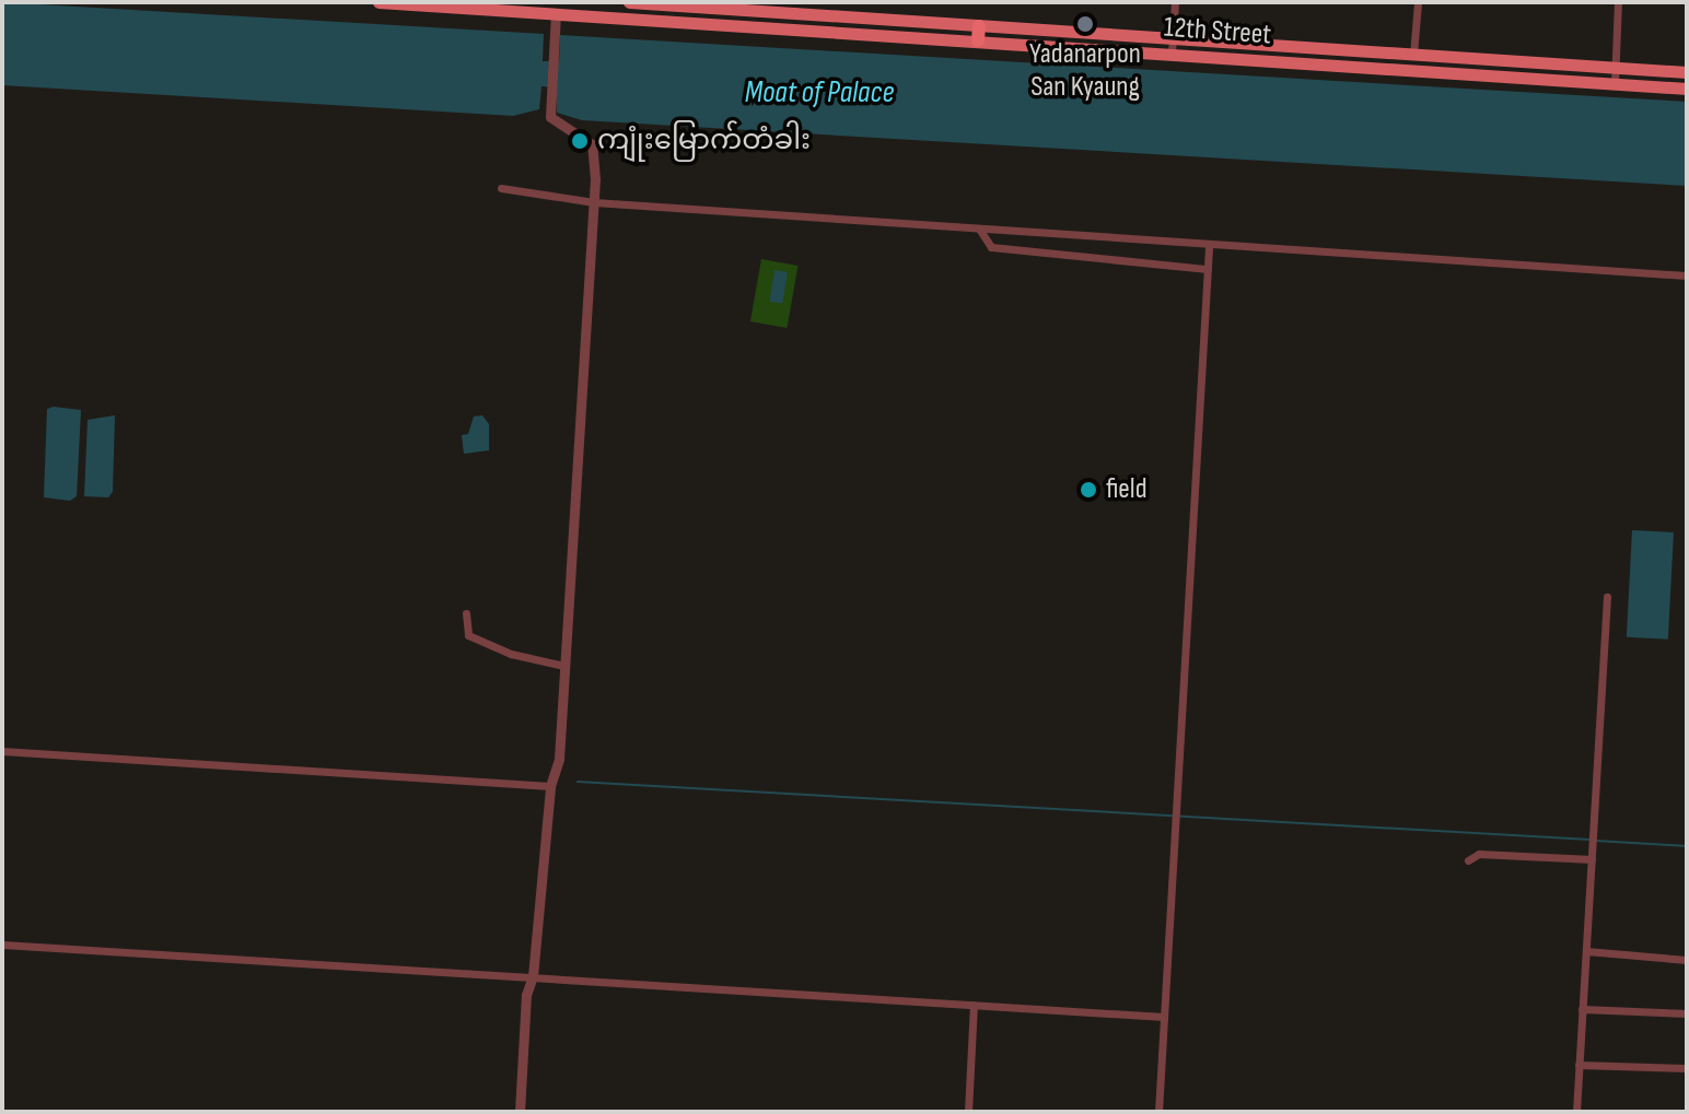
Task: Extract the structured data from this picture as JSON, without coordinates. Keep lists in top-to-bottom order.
{
  "streets": {
    "main road": ["12th Street"]
  },
  "water": ["Moat of Palace"],
  "places": ["Yadanarpon San Kyaung", "ကျုံးမြောက်တံခါး", "field"]
}
